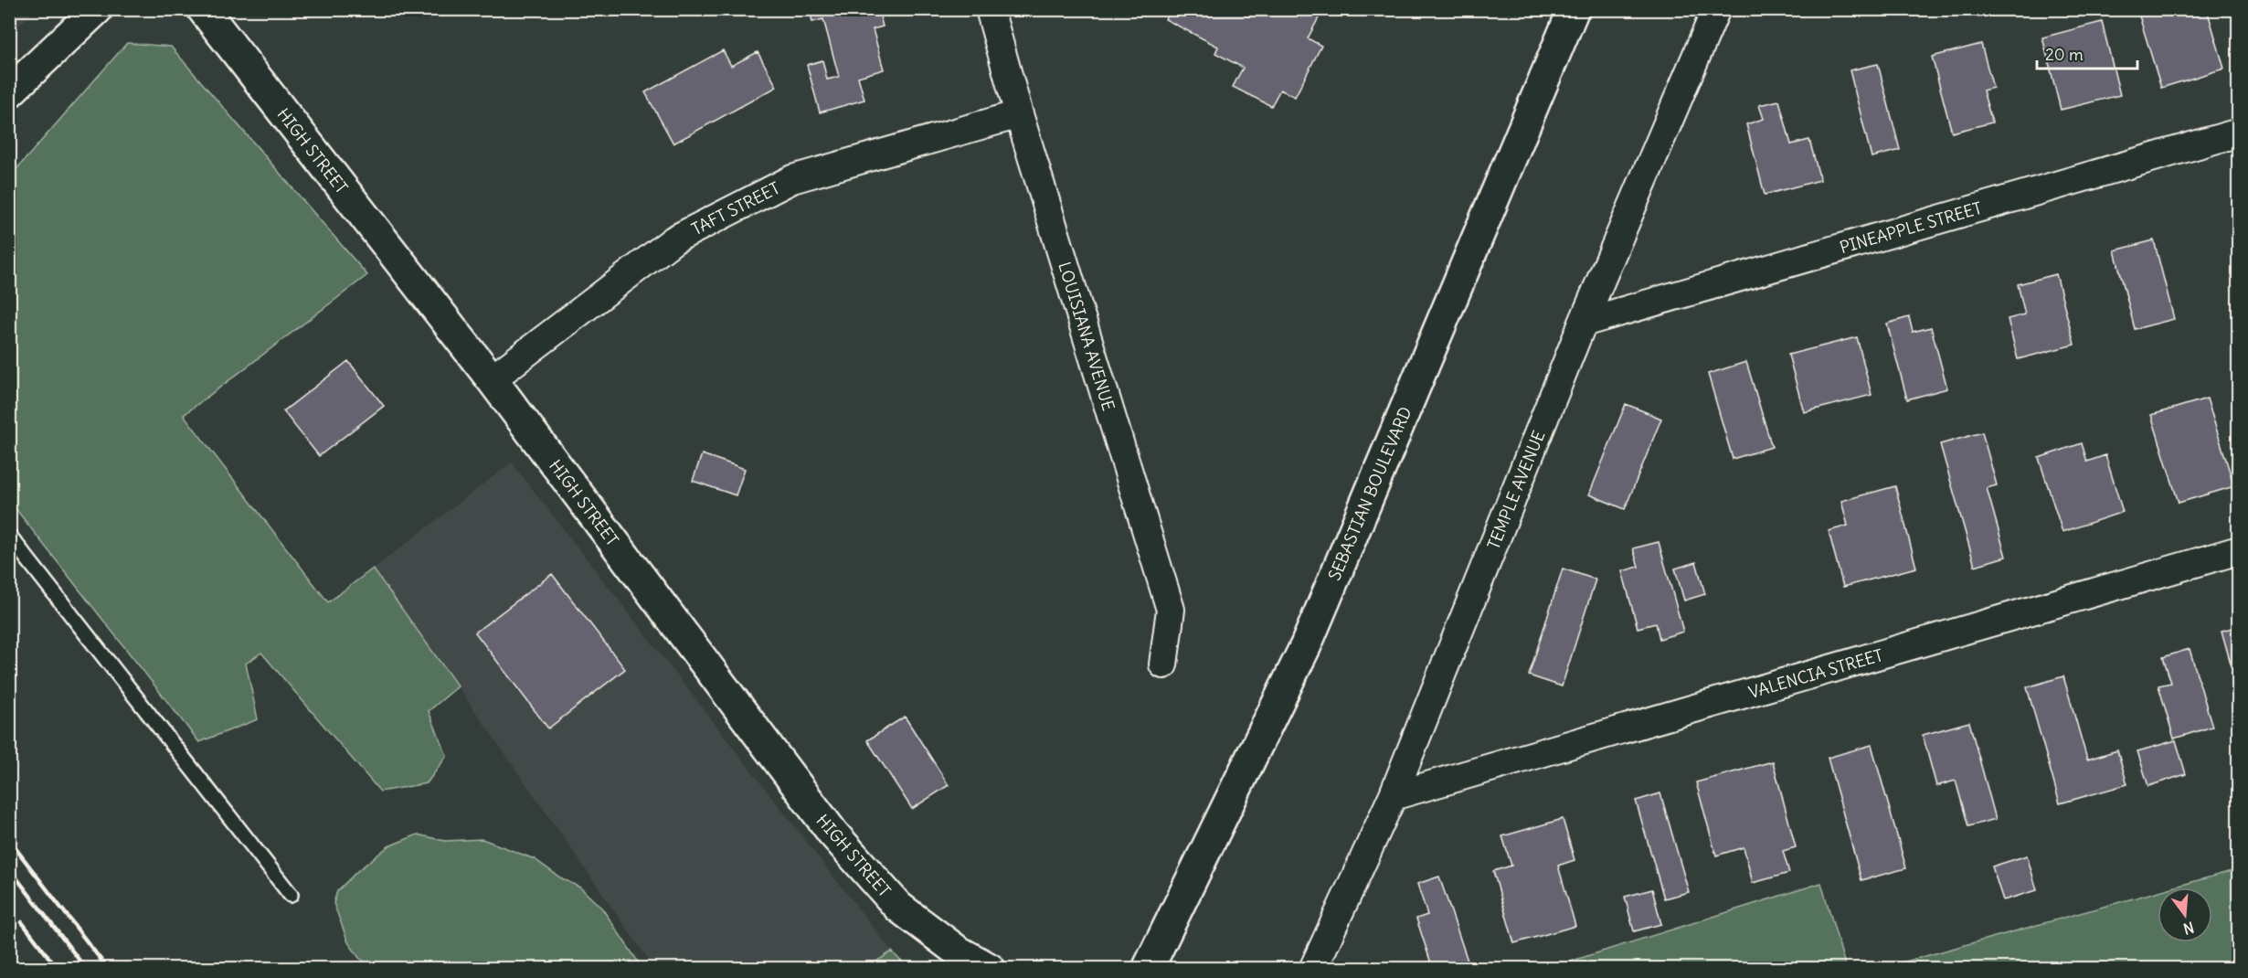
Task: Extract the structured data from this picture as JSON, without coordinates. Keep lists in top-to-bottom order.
{
  "streets": {
    "street": [
      "HIGH STREET",
      "TAFT STREET",
      "PINEAPPLE STREET",
      "LOUISIANA AVENUE",
      "TEMPLE AVENUE",
      "SEBASTIAN BOULEVARD",
      "VALENCIA STREET"
    ]
  },
  "crossings": [
    ["HIGH STREET", "TAFT STREET"],
    ["TAFT STREET", "LOUISIANA AVENUE"],
    ["PINEAPPLE STREET", "TEMPLE AVENUE"],
    ["TEMPLE AVENUE", "VALENCIA STREET"]
  ],
  "scale_bar": "20 m",
  "north": "bottom"
}
